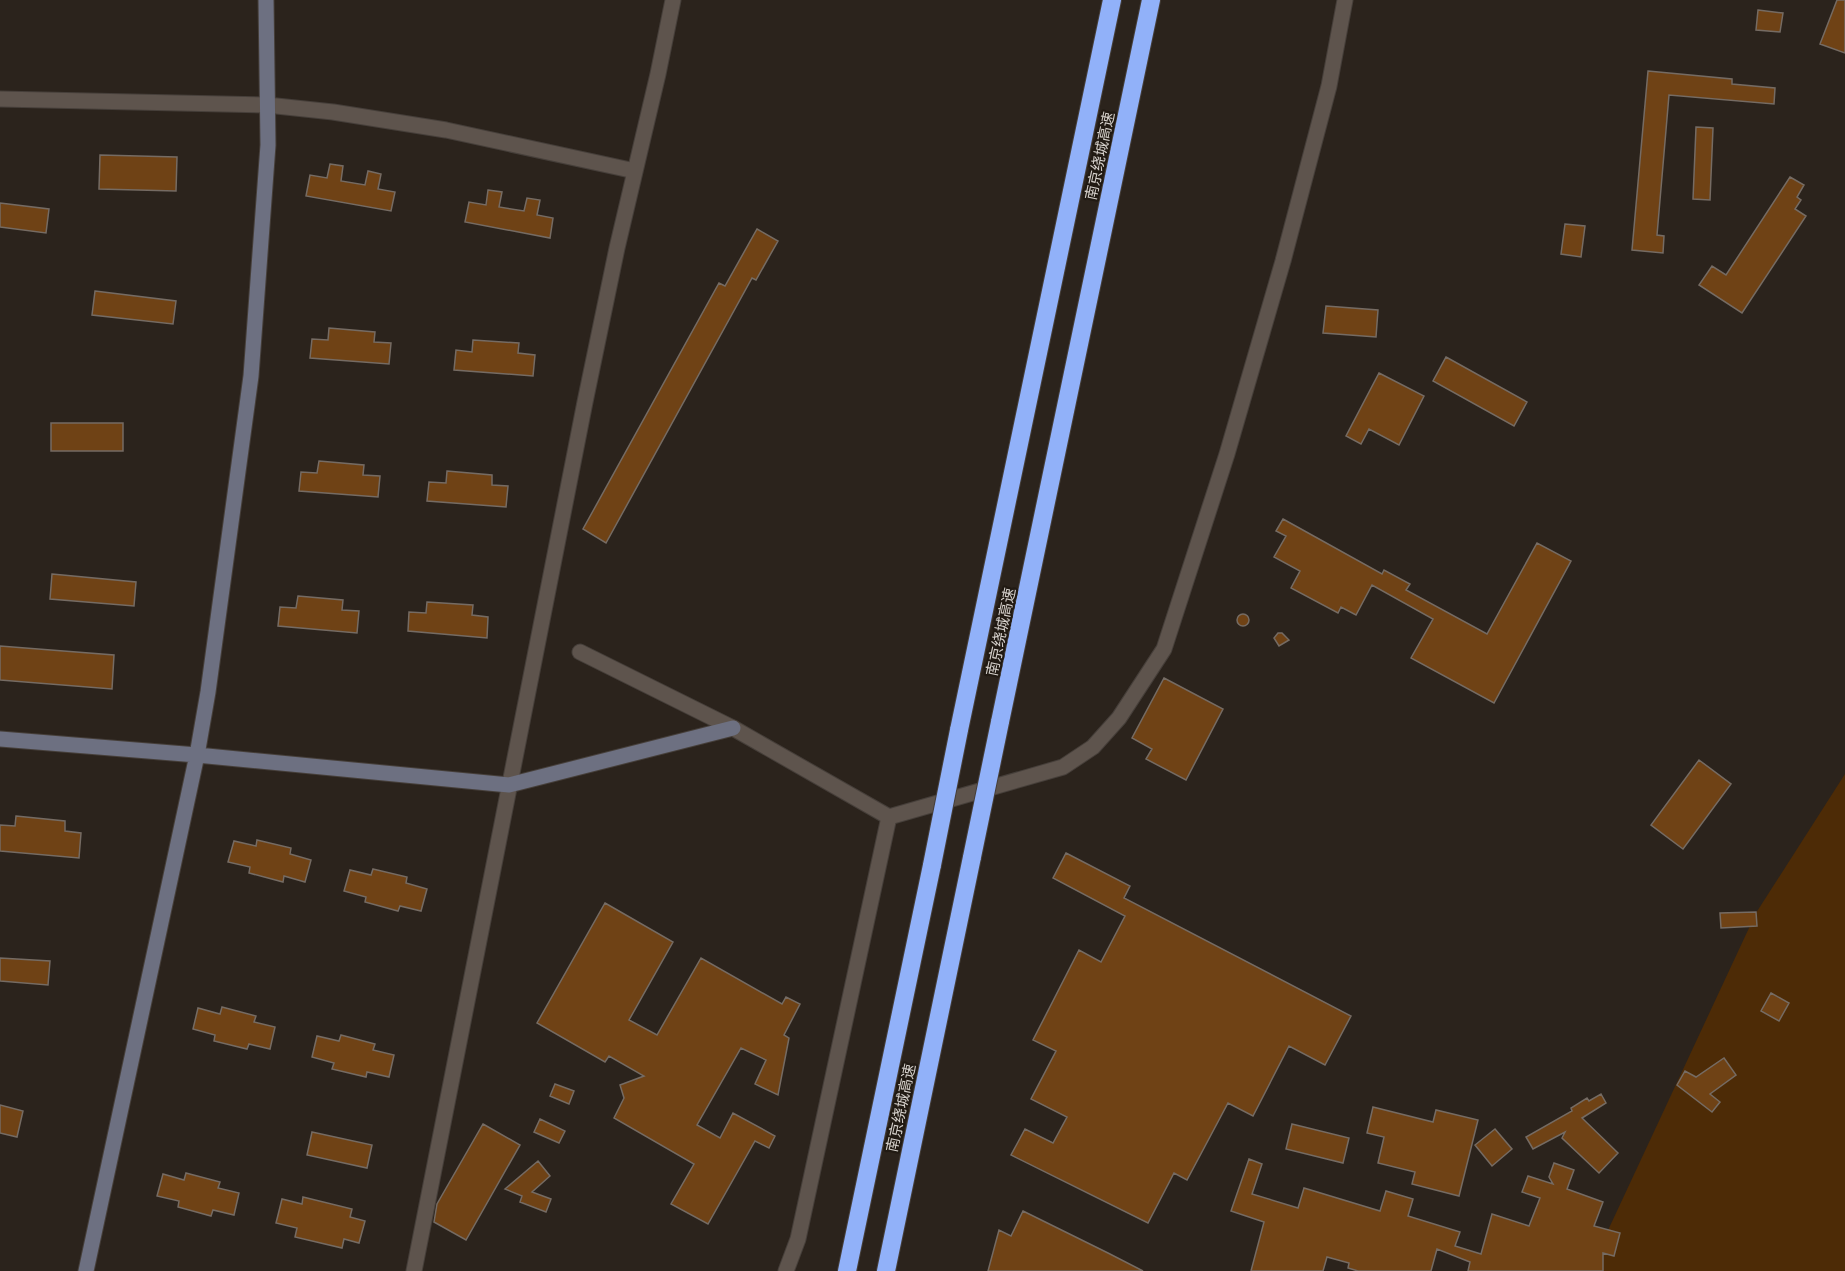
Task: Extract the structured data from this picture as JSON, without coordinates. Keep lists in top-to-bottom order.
{
  "streets": {
    "highway": ["南京绕城高速"]
  }
}
